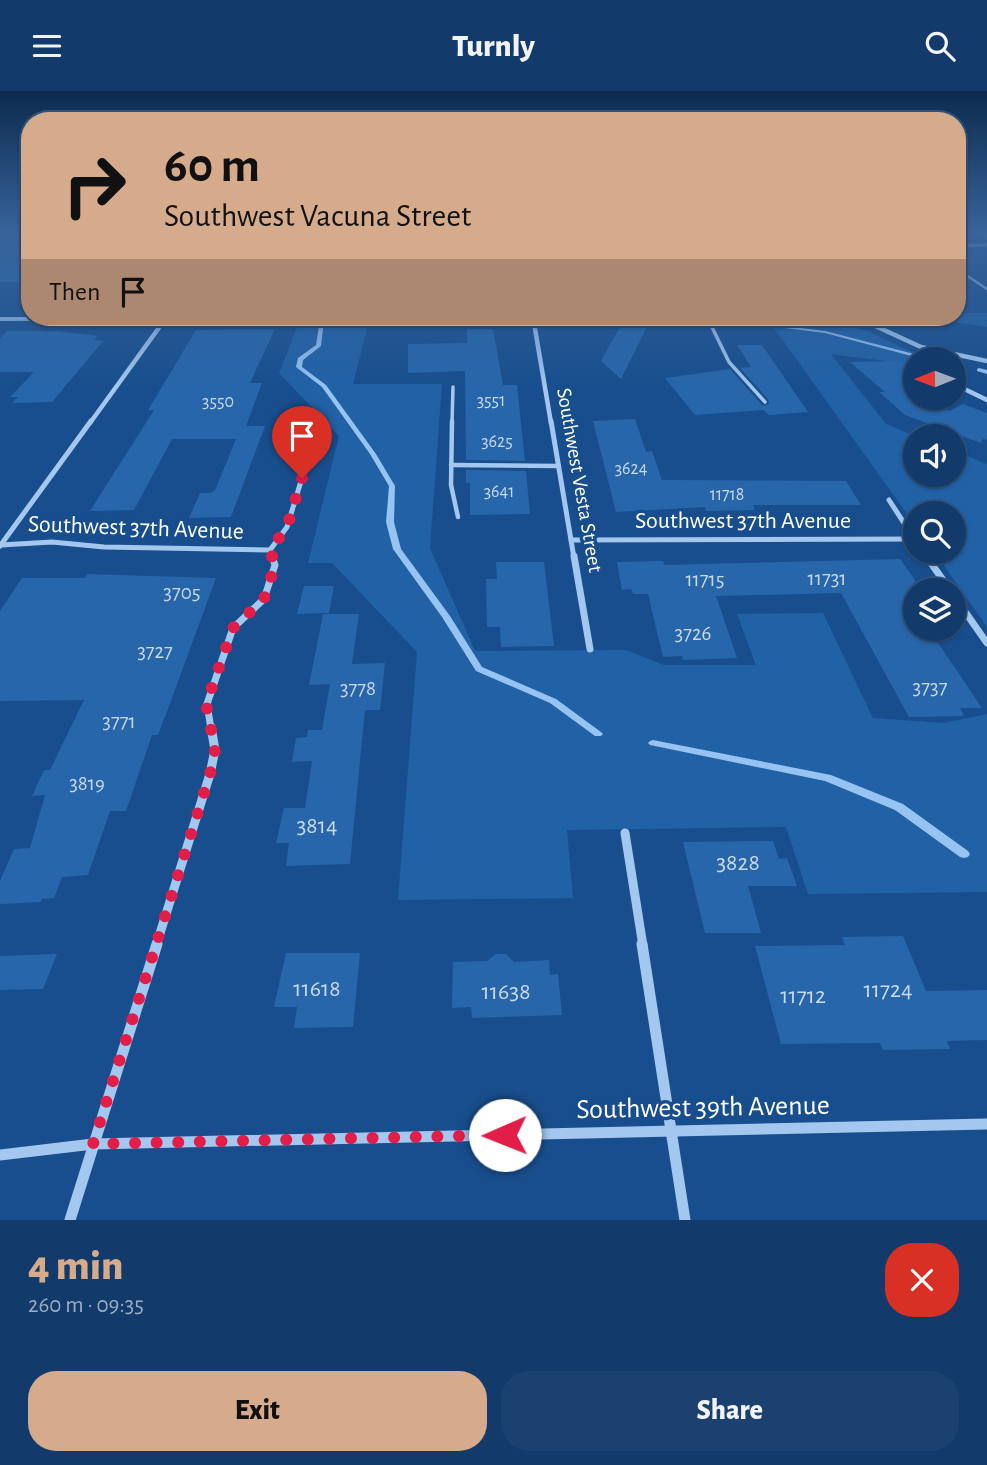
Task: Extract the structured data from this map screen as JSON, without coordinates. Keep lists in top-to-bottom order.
{
  "streets": {
    "street": ["Southwest Vesta Street", "Southwest 37th Avenue", "Southwest 39th Avenue"]
  },
  "crossings": [
    ["Southwest Vesta Street", "Southwest 37th Avenue"]
  ],
  "house_numbers": [
    "3551",
    "3550",
    "3625",
    "3624",
    "3641",
    "11718",
    "11731",
    "11715",
    "3705",
    "3726",
    "3727",
    "3737",
    "3778",
    "3771",
    "3819",
    "3814",
    "3828",
    "11618",
    "11724",
    "11638",
    "11712"
  ],
  "north": "left",
  "page": {
    "header": "Turnly",
    "turn": ["60 m", "Southwest Vacuna Street"],
    "then": "Then",
    "heading": ["4 min", "260 m · 09:35"],
    "buttons": ["Exit", "Share"]
  }
}
